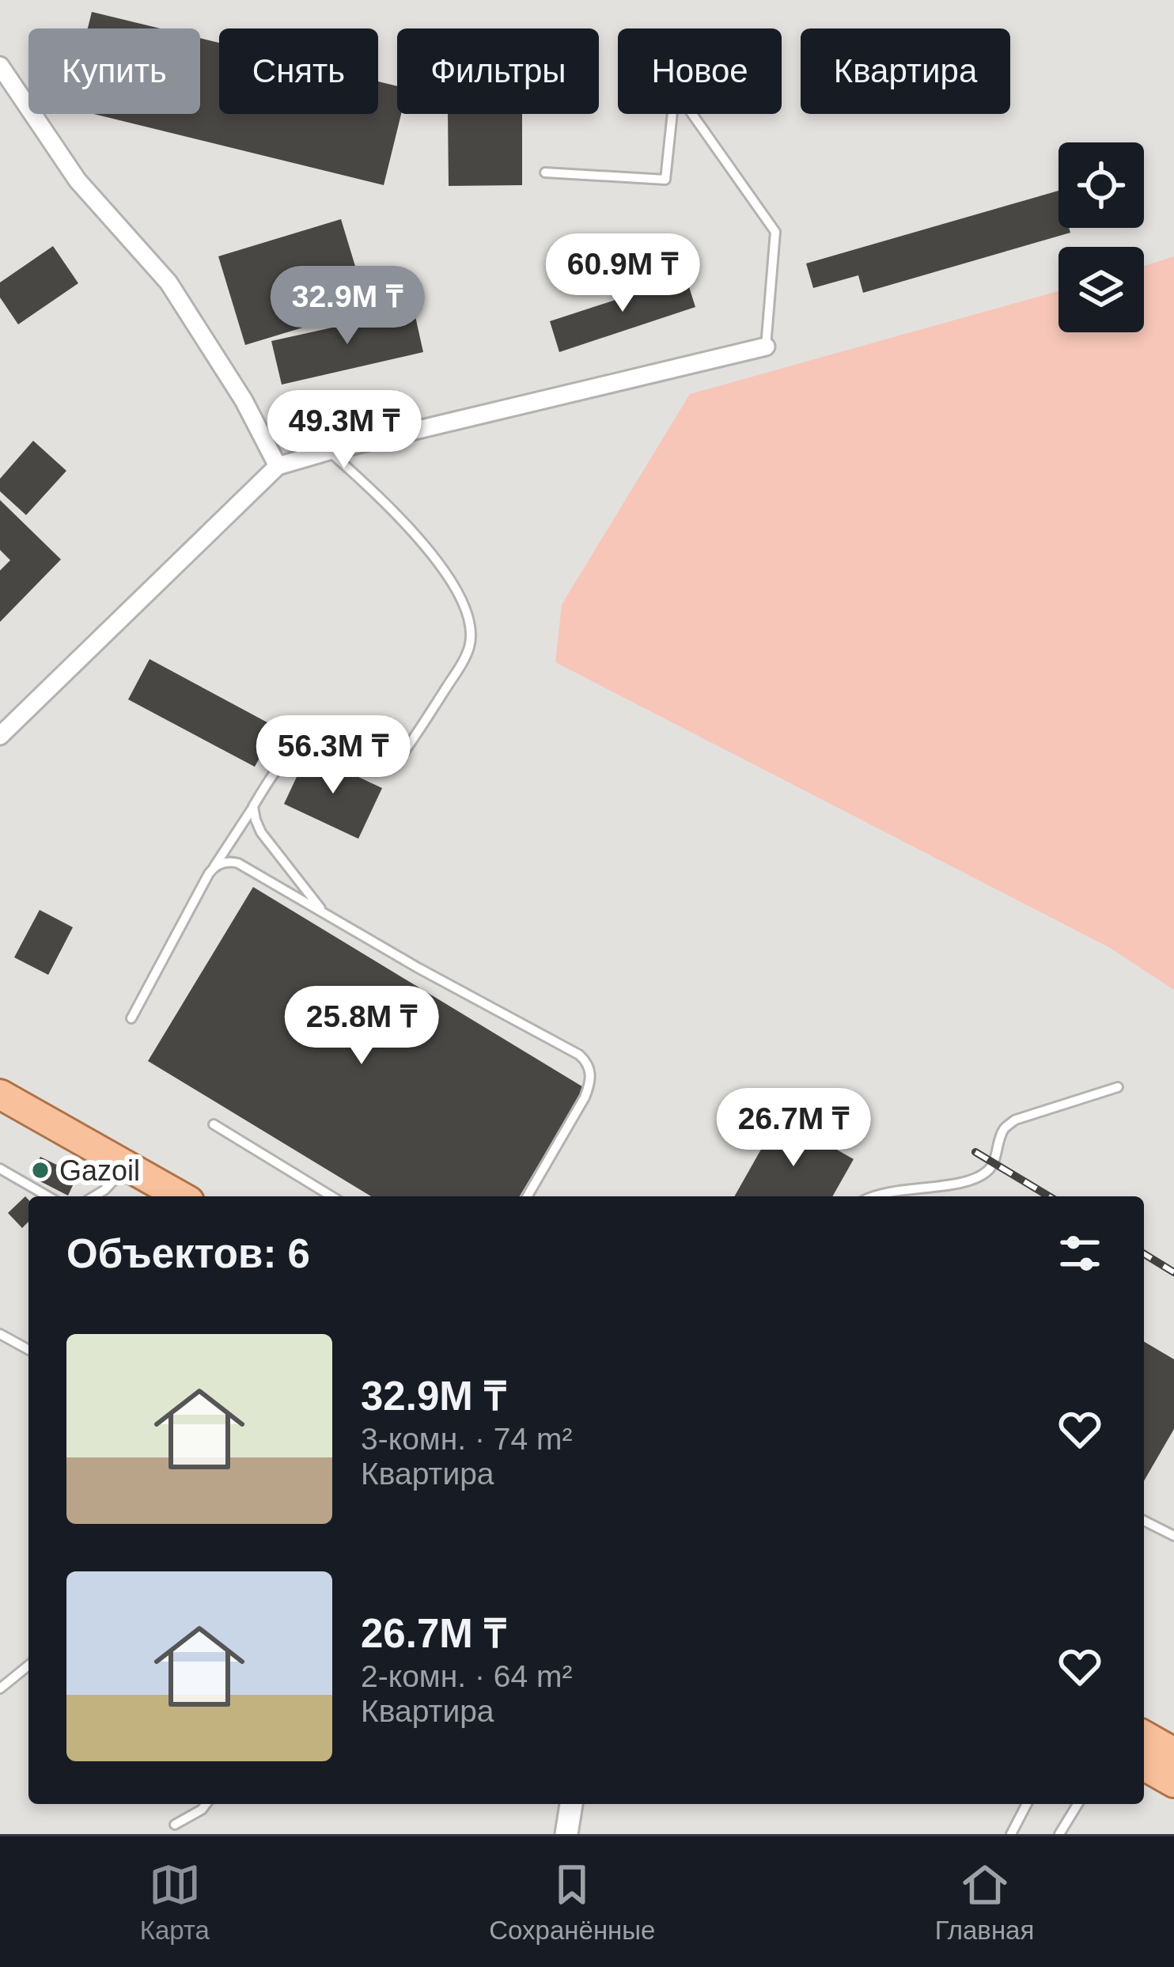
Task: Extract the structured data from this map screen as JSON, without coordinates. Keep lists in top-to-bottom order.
{
  "places": ["Gazoil"],
  "page": {
    "chip": [
      "Купить",
      "Снять",
      "Фильтры",
      "Новое",
      "Квартира"
    ],
    "price": [
      "60.9M ₸",
      "32.9M ₸",
      "49.3M ₸",
      "56.3M ₸",
      "25.8M ₸",
      "26.7M ₸"
    ],
    "heading": "Объектов: 6",
    "list": [
      {
        "name": "32.9M ₸",
        "note": "3-комн. · 74 m² · Квартира"
      },
      {
        "name": "26.7M ₸",
        "note": "2-комн. · 64 m² · Квартира"
      }
    ],
    "tabs": ["Карта", "Сохранённые", "Главная"]
  }
}
